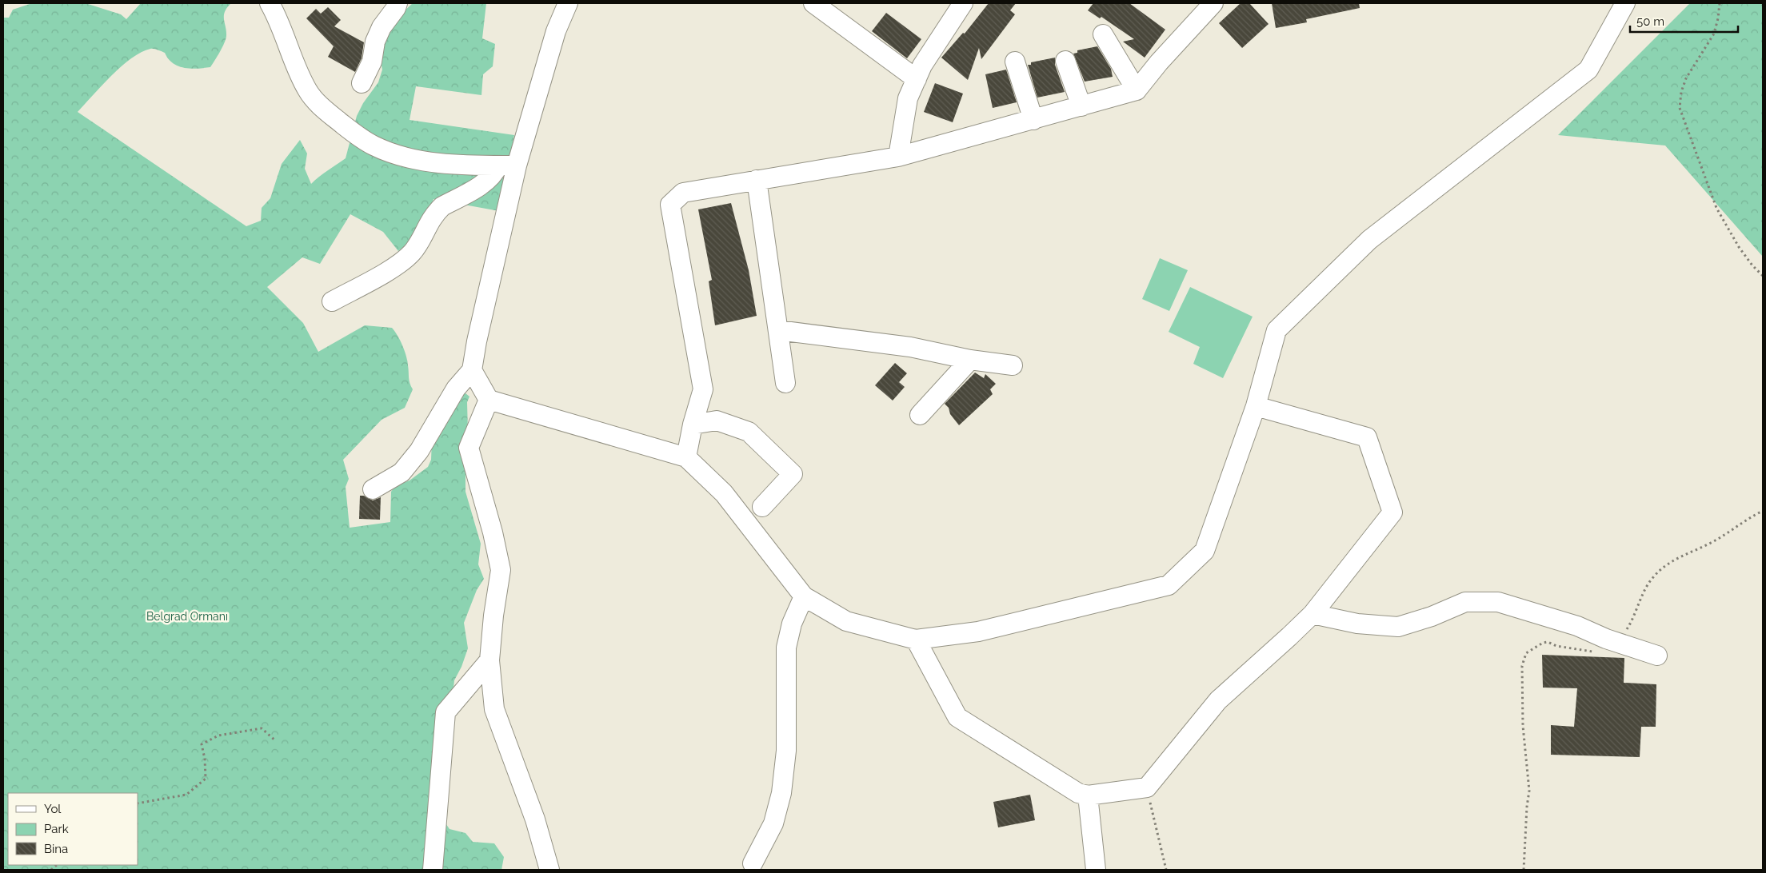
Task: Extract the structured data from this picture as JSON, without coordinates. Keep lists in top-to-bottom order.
{
  "parks": ["Belgrad Ormanı"],
  "legend": ["Yol", "Park", "Bina"],
  "scale_bar": "50 m"
}
